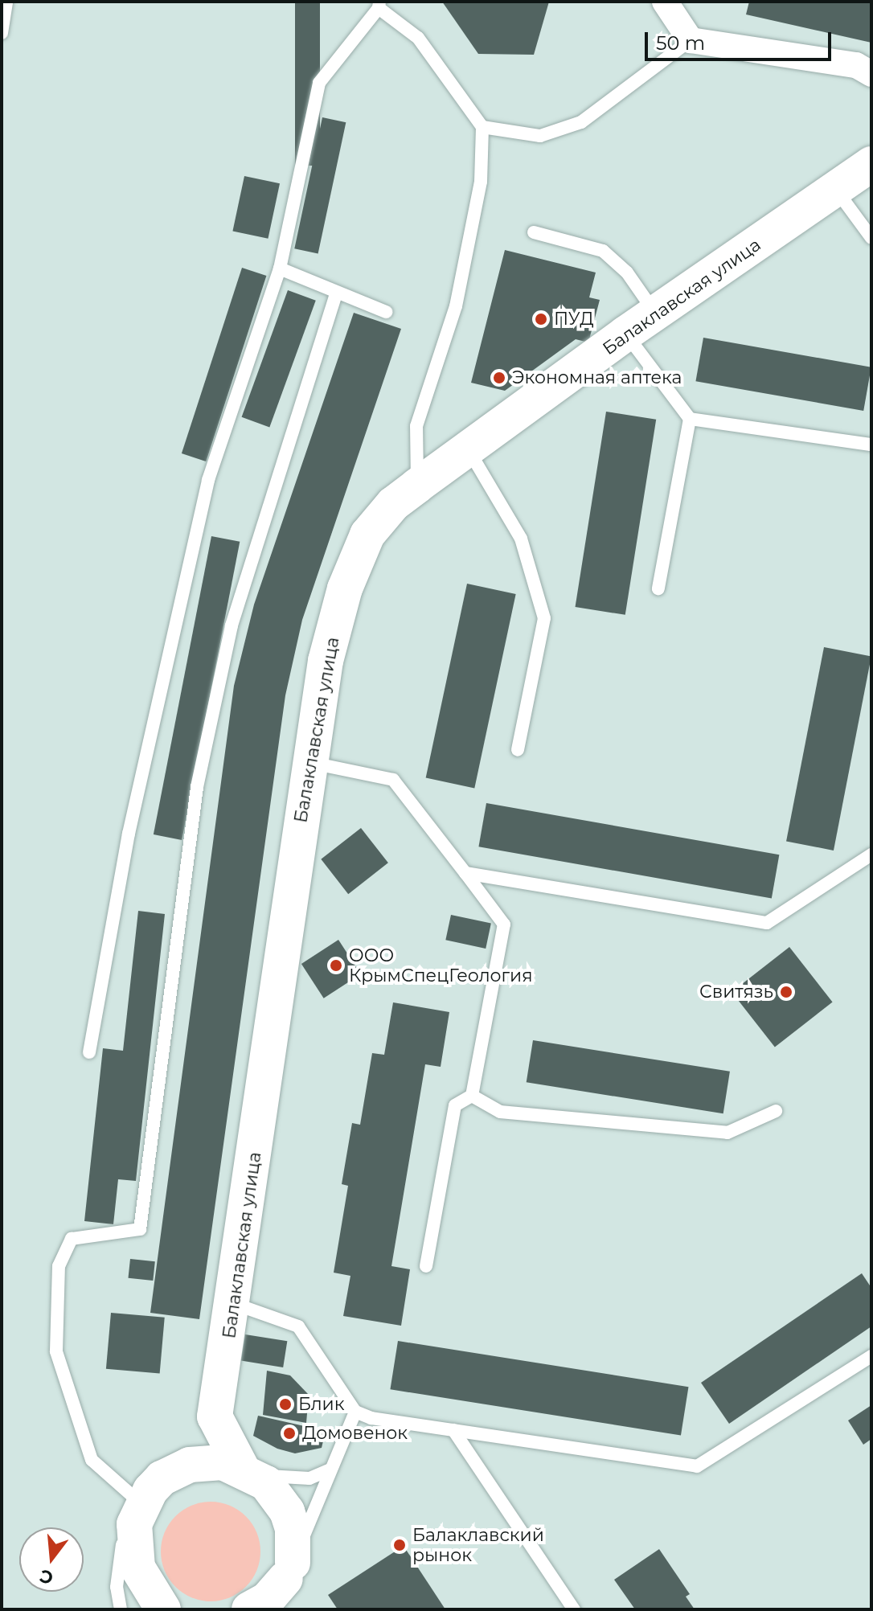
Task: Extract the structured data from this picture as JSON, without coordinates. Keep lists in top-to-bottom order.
{
  "streets": {
    "main road": ["Балаклавская улица"]
  },
  "places": [
    "ПУД",
    "Экономная аптека",
    "ООО КрымСпецГеология",
    "Свитязь",
    "Блик",
    "Домовенок",
    "Балаклавский рынок"
  ],
  "scale_bar": "50 m",
  "north": "bottom"
}
